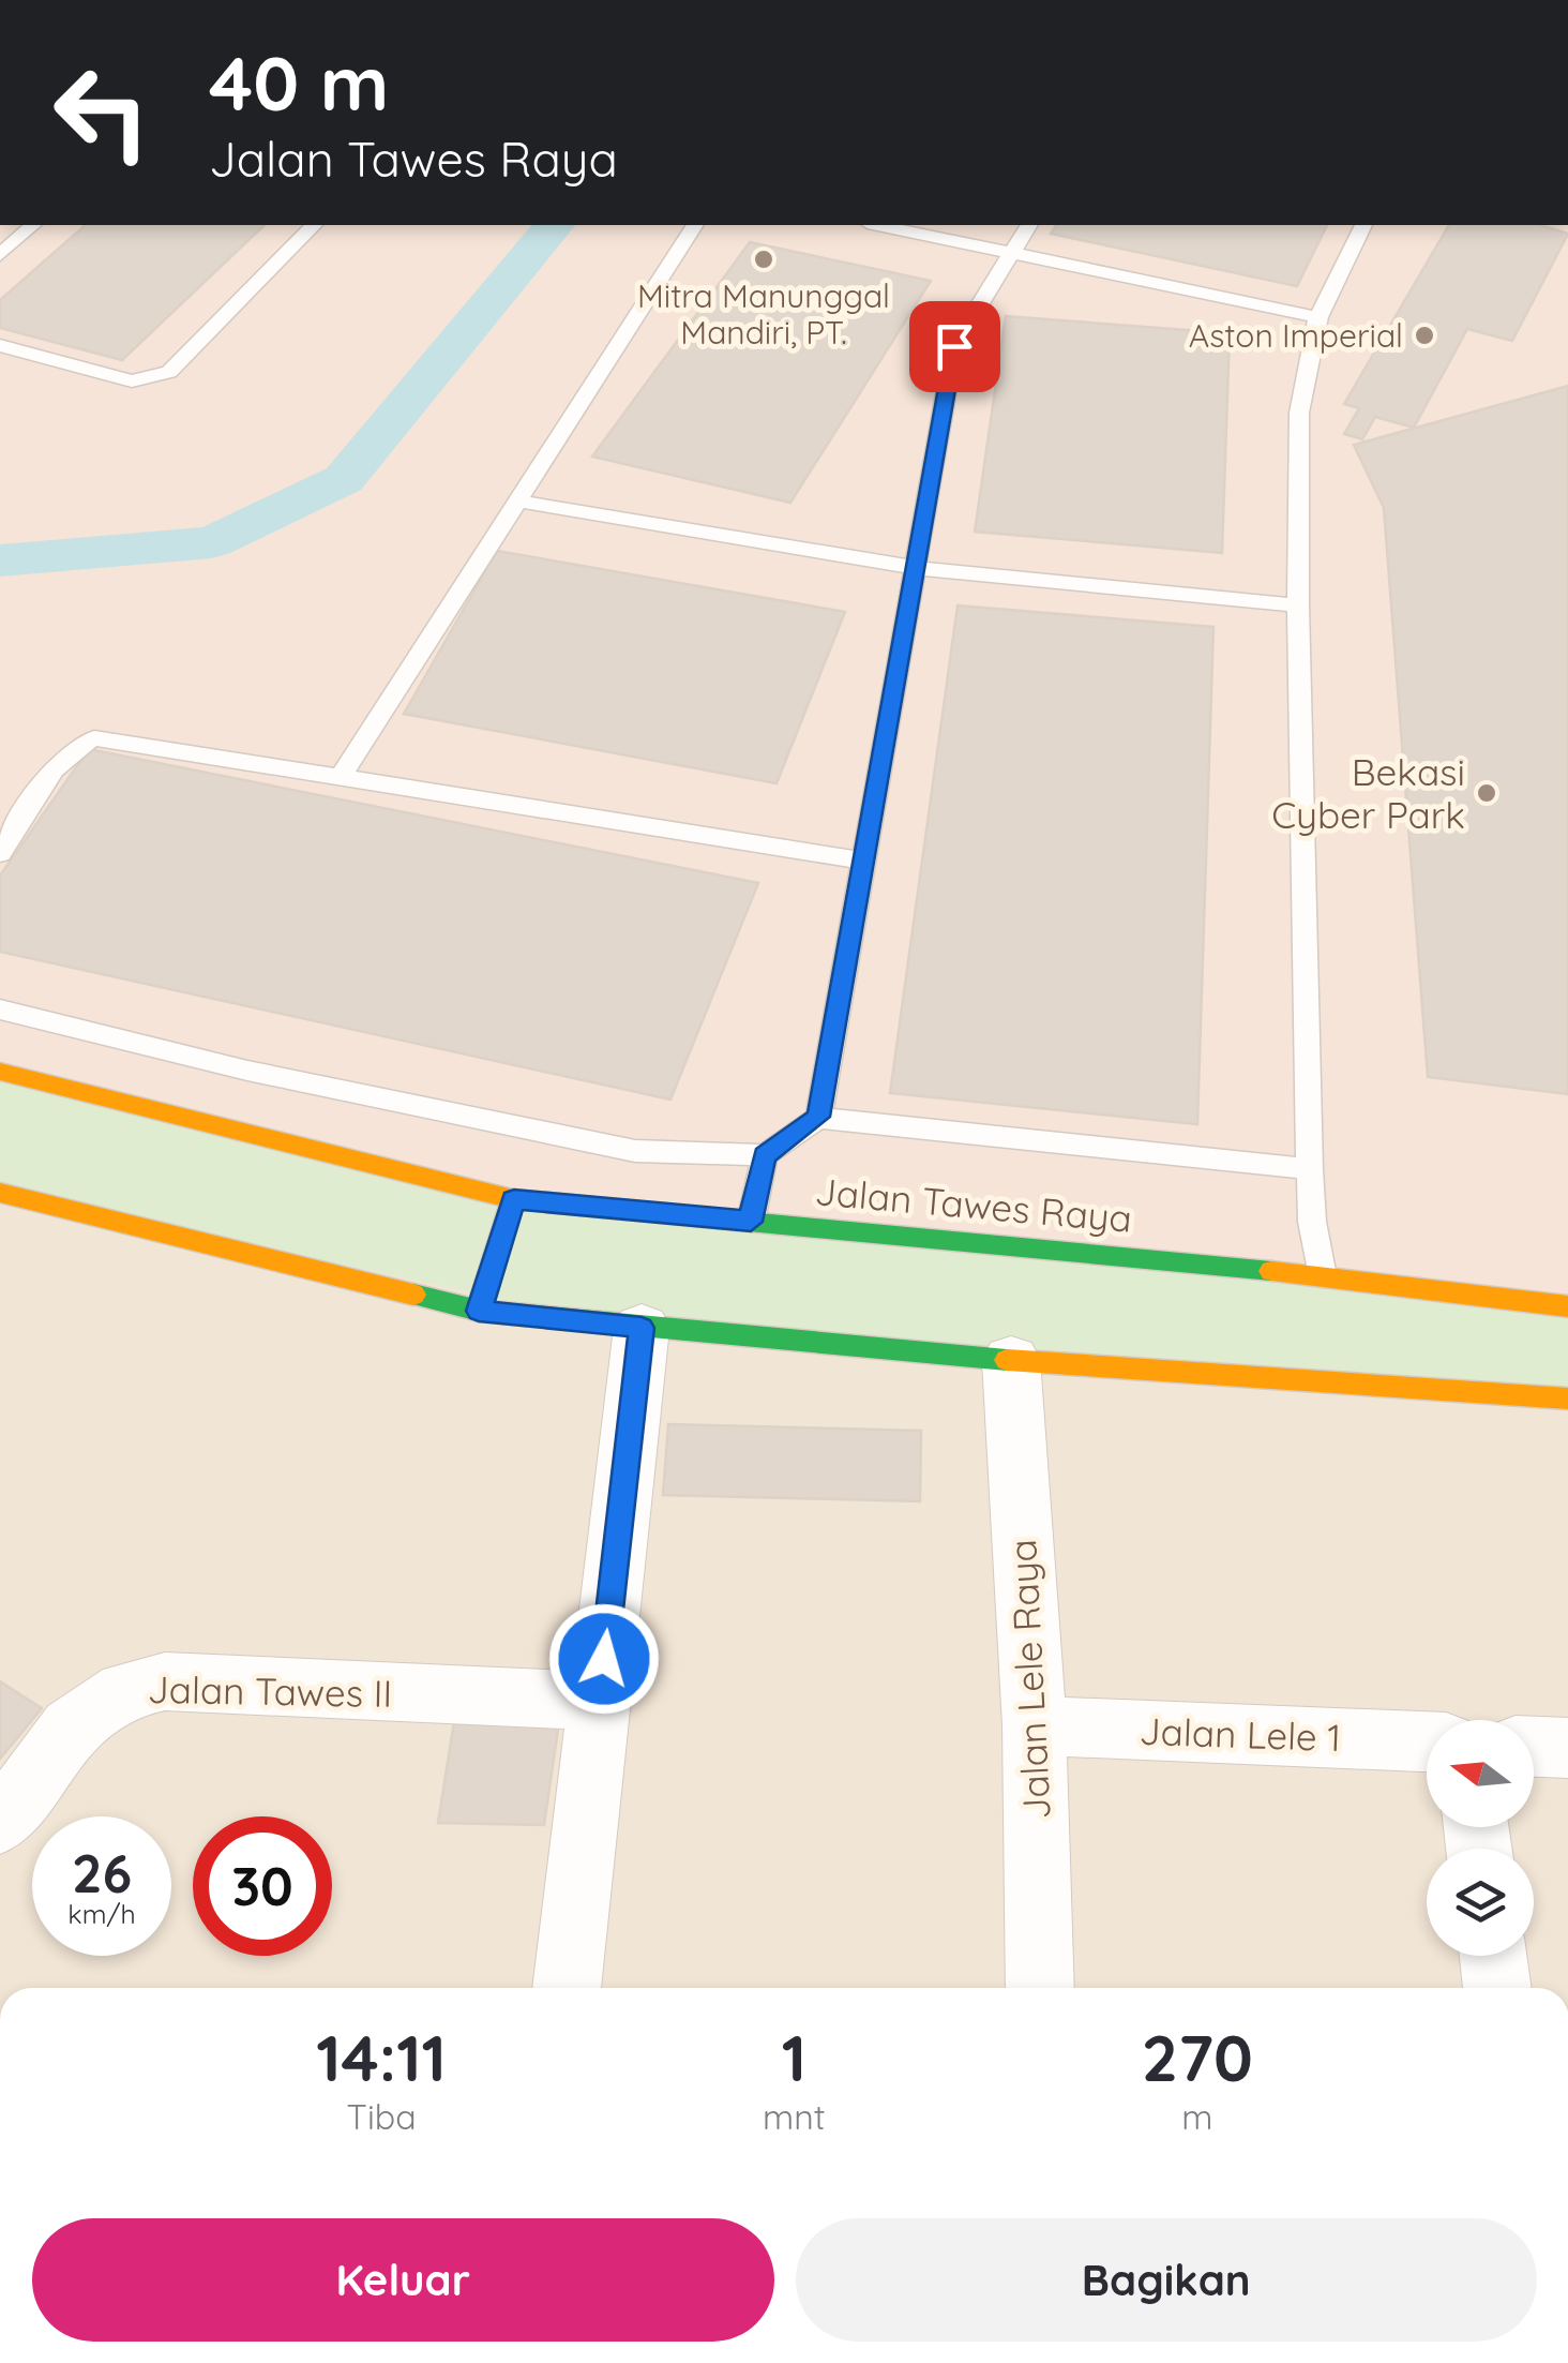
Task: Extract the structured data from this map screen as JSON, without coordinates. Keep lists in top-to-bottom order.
{
  "streets": {
    "main road": ["Jalan Tawes Raya"],
    "street": ["Jalan Lele Raya", "Jalan Tawes II", "Jalan Lele 1"]
  },
  "crossings": [
    ["Jalan Lele Raya", "Jalan Lele 1"]
  ],
  "places": ["Mitra Manunggal Mandiri, PT.", "Aston Imperial", "Bekasi Cyber Park"],
  "north": "left",
  "page": {
    "turn": ["40 m", "Jalan Tawes Raya"],
    "speed": "26 km/h",
    "limit": "30",
    "eta": [
      "14:11",
      "Tiba",
      "1",
      "mnt",
      "270",
      "m"
    ],
    "buttons": ["Keluar", "Bagikan"]
  }
}
